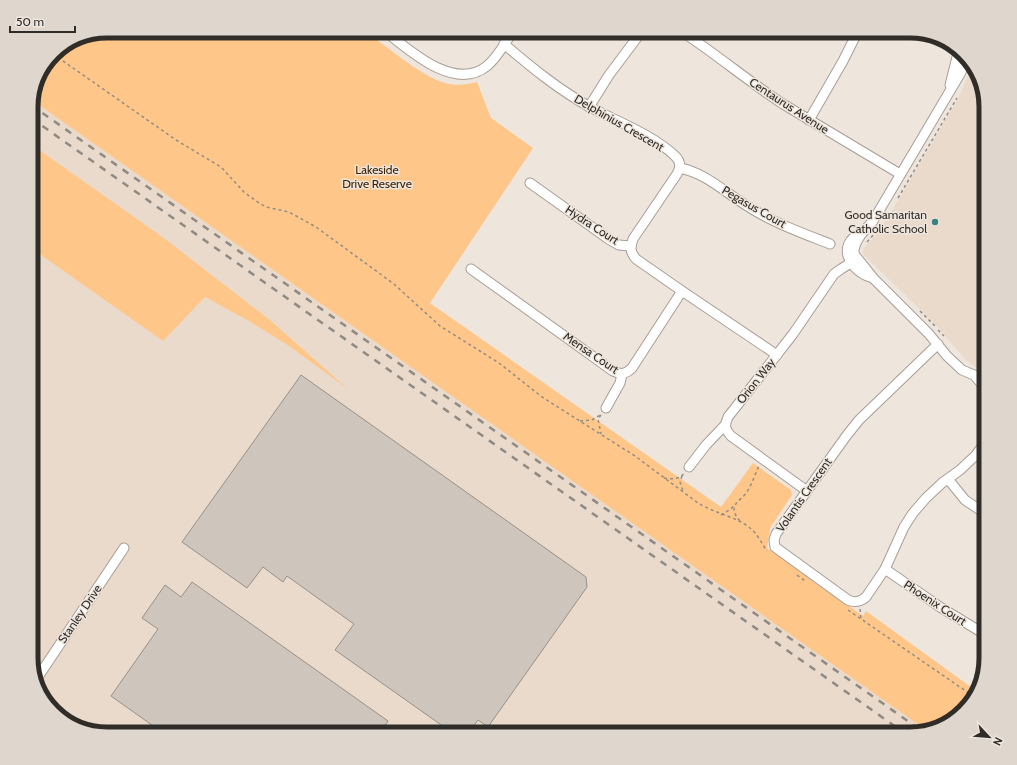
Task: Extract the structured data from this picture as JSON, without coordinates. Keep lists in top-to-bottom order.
{
  "streets": {
    "street": [
      "Centaurus Avenue",
      "Delphinius Crescent",
      "Pegasus Court",
      "Hydra Court",
      "Mensa Court",
      "Orion Way",
      "Volantis Crescent",
      "Phoenix Court",
      "Stanley Drive"
    ]
  },
  "crossings": [
    ["Delphinius Crescent", "Pegasus Court"],
    ["Volantis Crescent", "Phoenix Court"]
  ],
  "parks": ["Lakeside Drive Reserve"],
  "places": ["Good Samaritan Catholic School"],
  "scale_bar": "50 m",
  "north": "bottom right"
}
